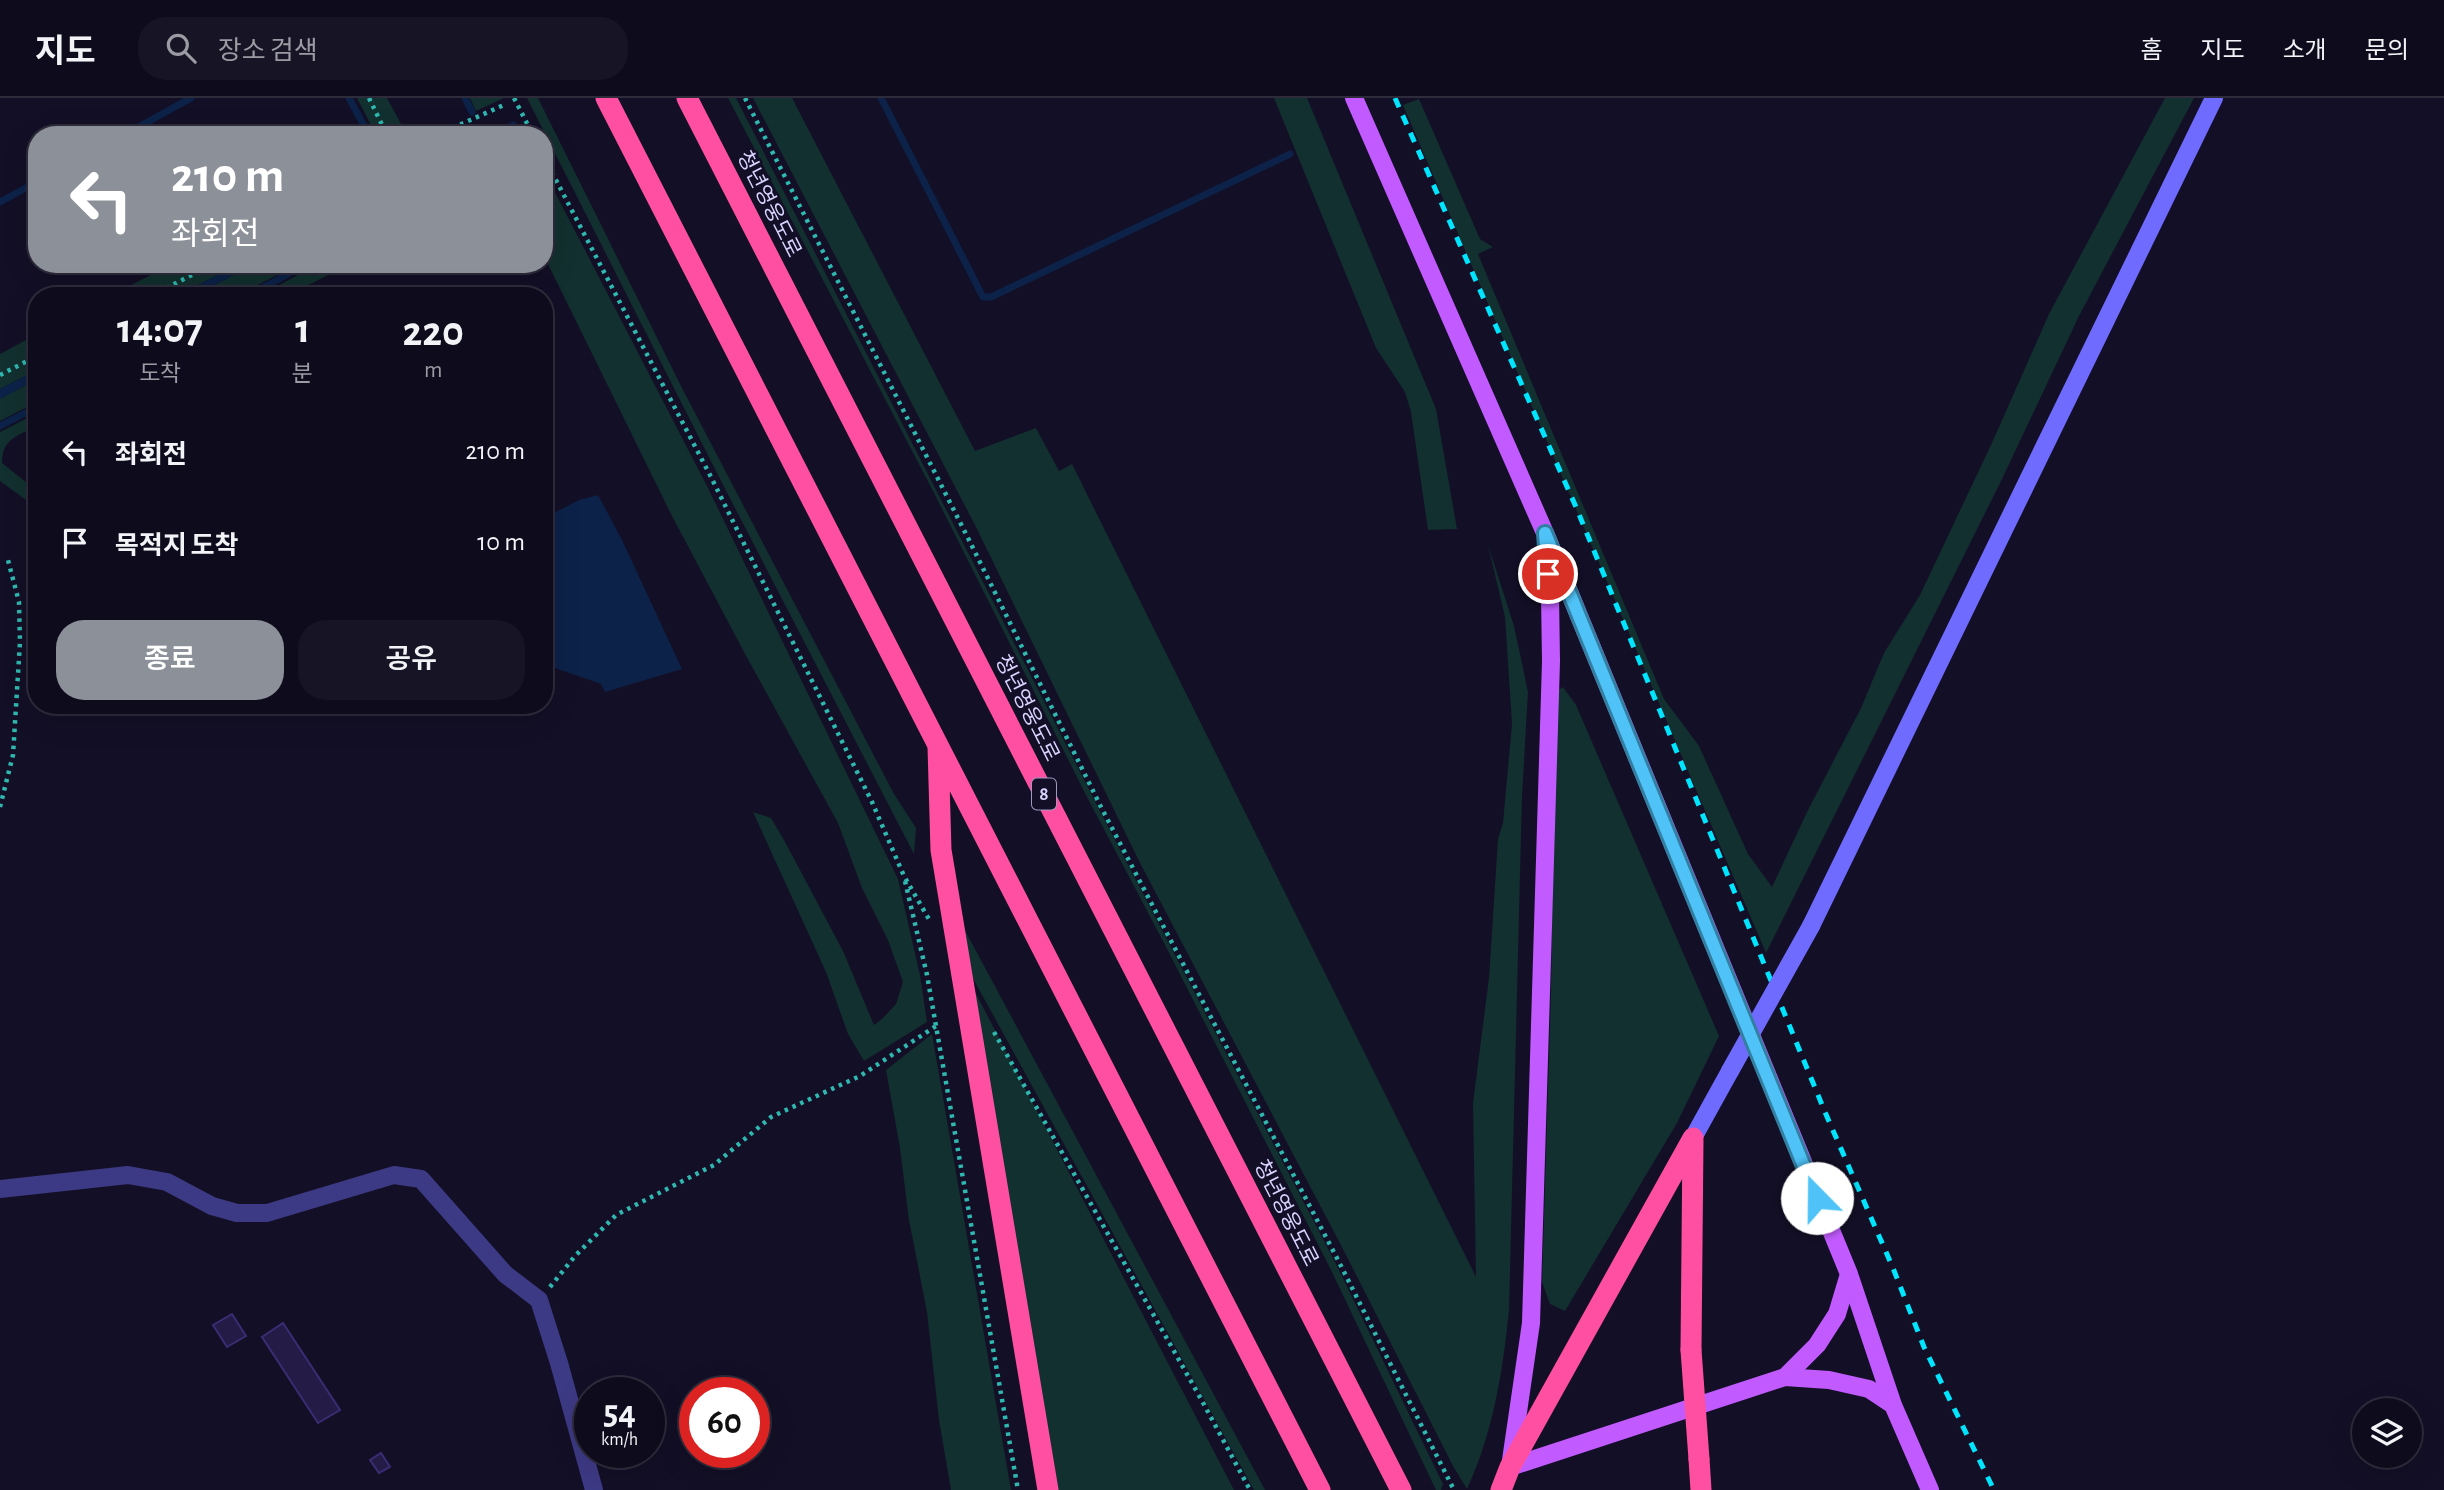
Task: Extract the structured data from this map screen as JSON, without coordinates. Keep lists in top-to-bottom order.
{
  "streets": {
    "highway": ["청년영웅도로", "8"]
  },
  "page": {
    "header": "지도",
    "search": "장소 검색",
    "nav": [
      "홈",
      "지도",
      "소개",
      "문의"
    ],
    "turn": ["210 m", "좌회전"],
    "eta": [
      "14:07",
      "도착",
      "1",
      "분",
      "220",
      "m"
    ],
    "list": [
      {
        "name": "좌회전",
        "value": "210 m"
      },
      {
        "name": "목적지 도착",
        "value": "10 m"
      }
    ],
    "buttons": ["종료", "공유"],
    "speed": "54 km/h",
    "limit": "60"
  }
}
